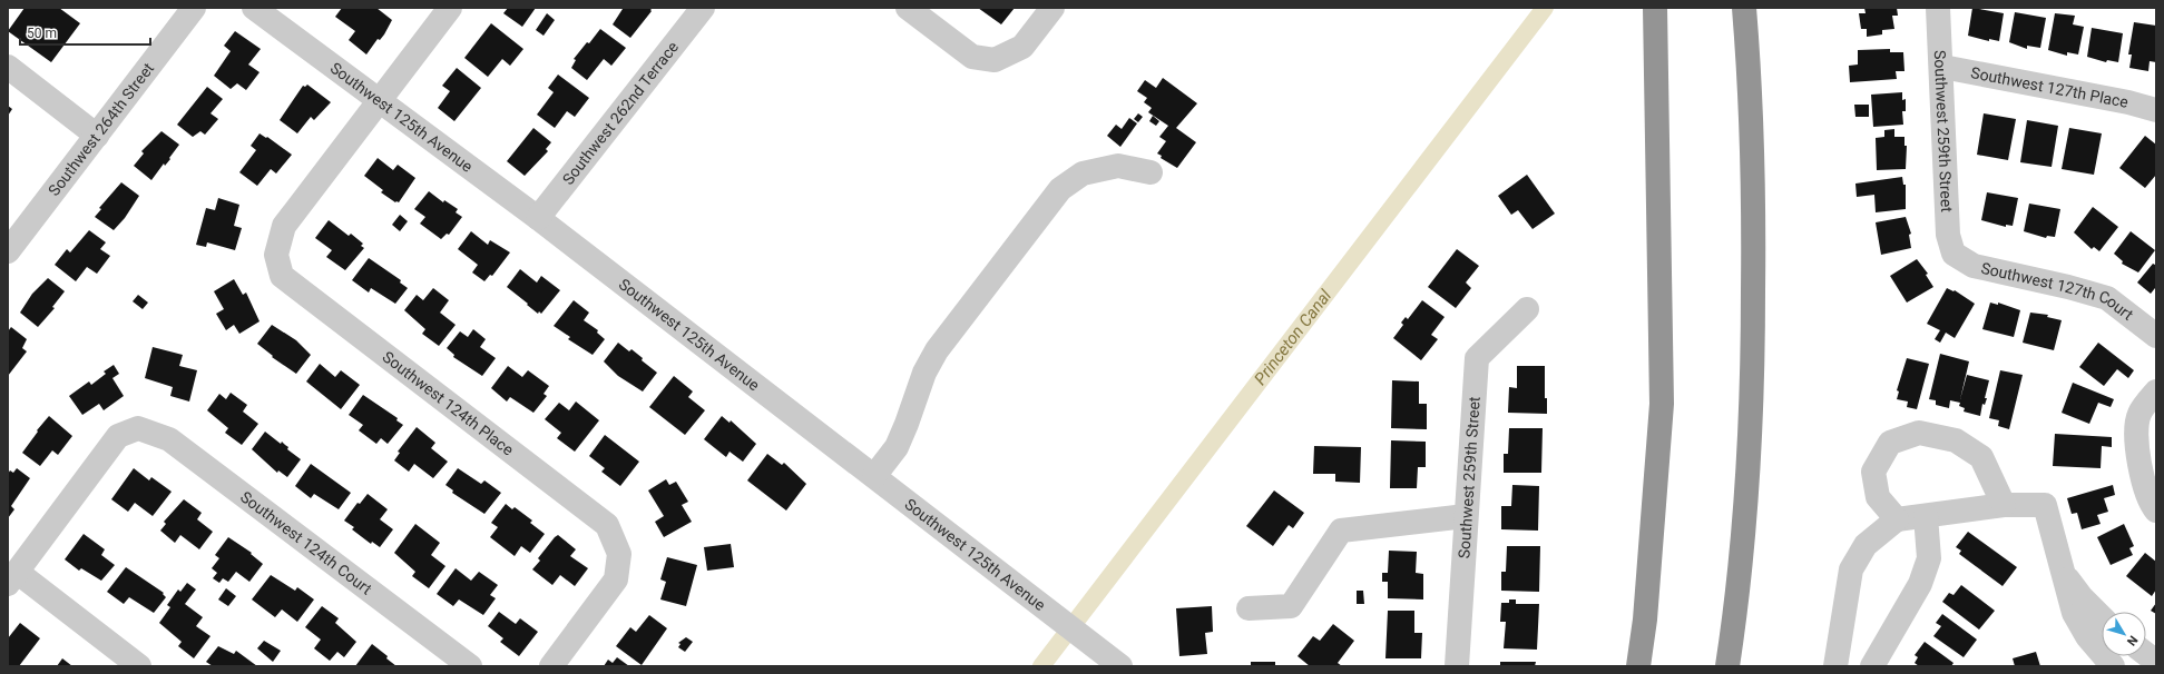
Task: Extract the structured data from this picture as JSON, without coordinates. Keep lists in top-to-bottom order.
{
  "streets": {
    "street": [
      "Southwest 127th Place",
      "Southwest 262nd Terrace",
      "Southwest 125th Avenue",
      "Southwest 264th Street",
      "Southwest 259th Street",
      "Southwest 127th Court",
      "Southwest 124th Place",
      "Southwest 124th Court"
    ]
  },
  "crossings": [
    ["Southwest 127th Place", "Southwest 259th Street"],
    ["Southwest 262nd Terrace", "Southwest 125th Avenue"],
    ["Southwest 125th Avenue", "Southwest 124th Place"],
    ["Southwest 259th Street", "Southwest 127th Court"]
  ],
  "water": ["Princeton Canal"],
  "scale_bar": "50 m",
  "north": "bottom right"
}
